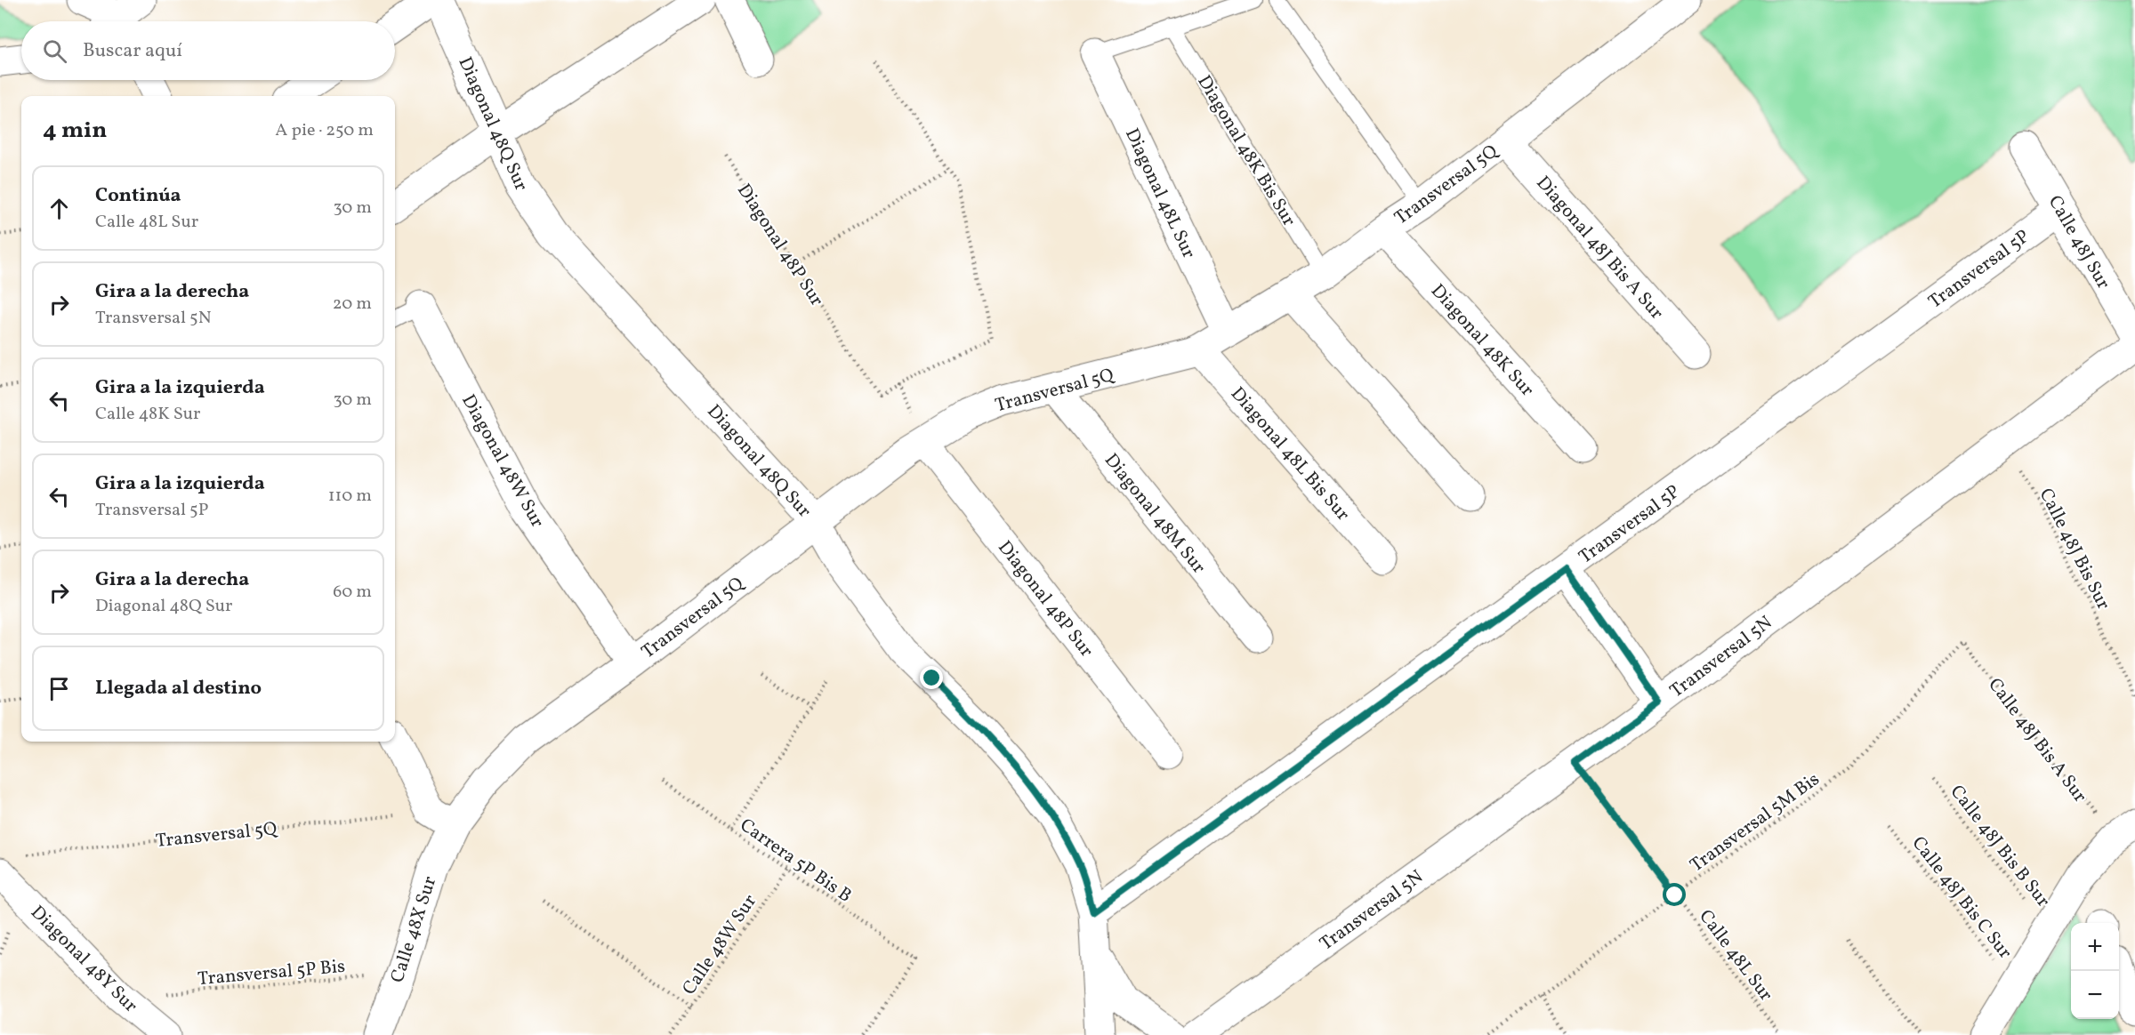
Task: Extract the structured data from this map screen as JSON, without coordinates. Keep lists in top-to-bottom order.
{
  "streets": {
    "street": [
      "Diagonal 48Q Sur",
      "Transversal 5Q",
      "Diagonal 48L Sur",
      "Calle 48J Sur",
      "Diagonal 48P Sur",
      "Diagonal 48J Bis A Sur",
      "Transversal 5P",
      "Diagonal 48K Sur",
      "Diagonal 48L Bis Sur",
      "Diagonal 48W Sur",
      "Diagonal 48M Sur",
      "Transversal 5N",
      "Calle 48X Sur",
      "Diagonal 48Y Sur"
    ],
    "lane": ["Diagonal 48K Bis Sur"],
    "path": [
      "Calle 48J Bis Sur",
      "Calle 48J Bis A Sur",
      "Transversal 5M Bis",
      "Calle 48J Bis B Sur",
      "Carrera 5P Bis B",
      "Calle 48J Bis C Sur",
      "Calle 48W Sur",
      "Calle 48L Sur",
      "Transversal 5P Bis"
    ]
  },
  "crossings": [
    ["Diagonal 48Q Sur", "Transversal 5Q"],
    ["Diagonal 48Q Sur", "Transversal 5P"],
    ["Diagonal 48K Bis Sur", "Transversal 5Q"],
    ["Transversal 5Q", "Diagonal 48L Sur"],
    ["Transversal 5Q", "Diagonal 48P Sur"],
    ["Transversal 5Q", "Diagonal 48J Bis A Sur"],
    ["Transversal 5Q", "Diagonal 48K Sur"],
    ["Transversal 5Q", "Diagonal 48L Bis Sur"],
    ["Transversal 5Q", "Diagonal 48W Sur"],
    ["Transversal 5Q", "Diagonal 48M Sur"],
    ["Transversal 5Q", "Calle 48X Sur"],
    ["Calle 48J Sur", "Transversal 5P"],
    ["Calle 48J Bis Sur", "Transversal 5N"],
    ["Transversal 5N", "Calle 48L Sur"],
    ["Calle 48J Bis A Sur", "Transversal 5M Bis"],
    ["Transversal 5M Bis", "Calle 48L Sur"],
    ["Carrera 5P Bis B", "Calle 48W Sur"],
    ["Calle 48X Sur", "Transversal 5P Bis"]
  ],
  "page": {
    "search": "Buscar aquí",
    "heading": ["4 min", "A pie · 250 m"],
    "list": [
      ["Continúa", "Calle 48L Sur", "30 m"],
      ["Gira a la derecha", "Transversal 5N", "20 m"],
      ["Gira a la izquierda", "Calle 48K Sur", "30 m"],
      ["Gira a la izquierda", "Transversal 5P", "110 m"],
      ["Gira a la derecha", "Diagonal 48Q Sur", "60 m"],
      "Llegada al destino"
    ],
    "map_buttons": ["+", "−"]
  }
}
